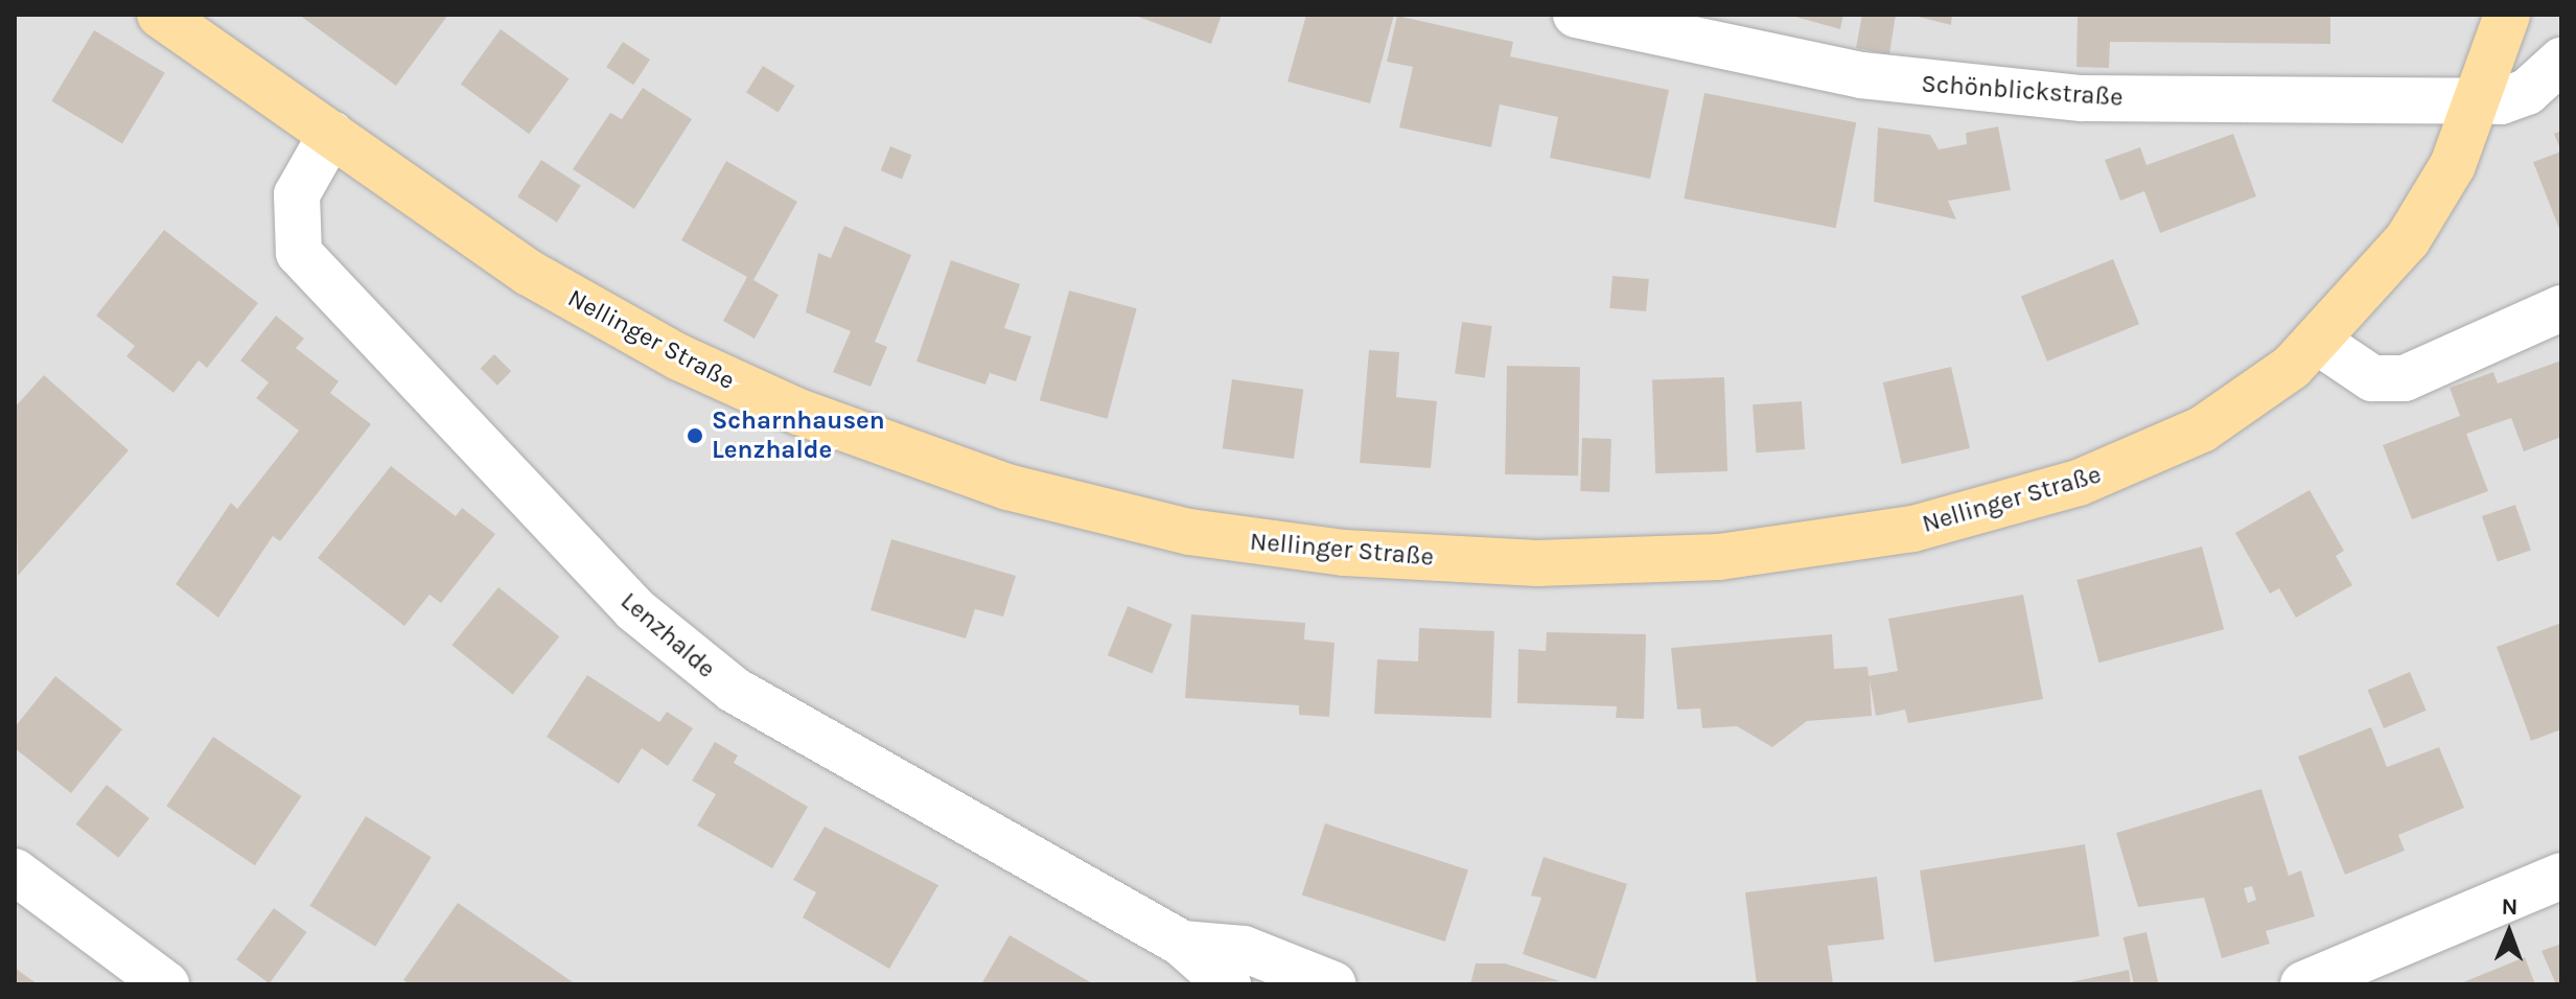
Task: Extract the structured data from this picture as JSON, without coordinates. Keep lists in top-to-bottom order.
{
  "streets": {
    "main road": ["Nellinger Straße"],
    "street": ["Schönblickstraße", "Lenzhalde"]
  },
  "crossings": [
    ["Schönblickstraße", "Nellinger Straße"],
    ["Nellinger Straße", "Lenzhalde"]
  ],
  "places": ["Scharnhausen Lenzhalde"],
  "north": "top"
}
